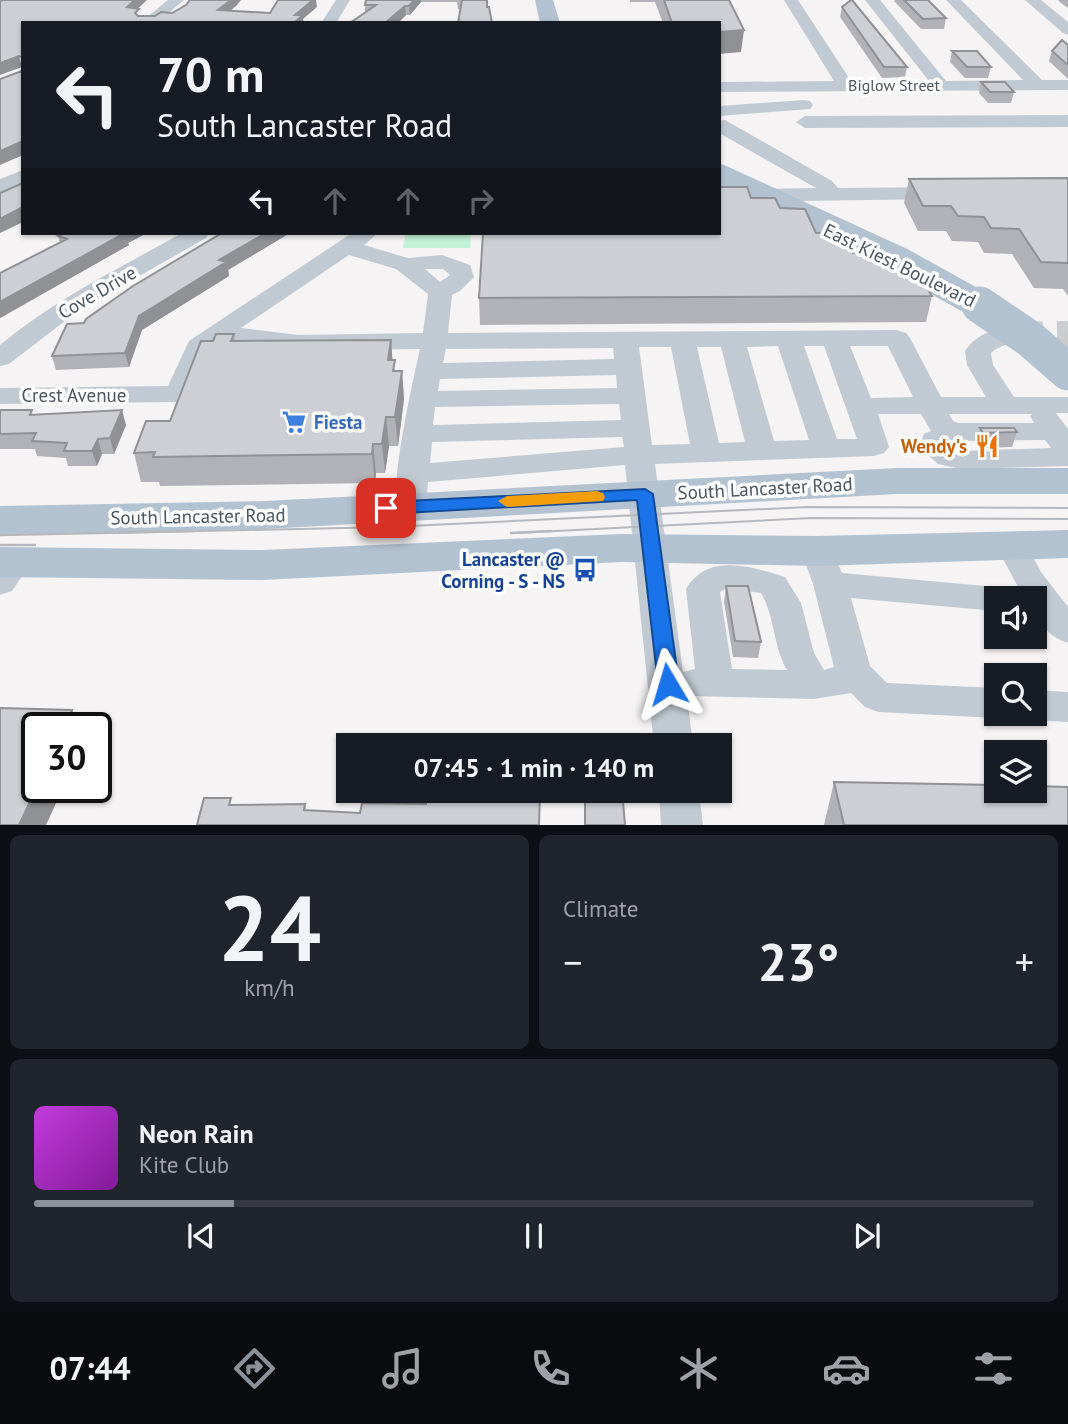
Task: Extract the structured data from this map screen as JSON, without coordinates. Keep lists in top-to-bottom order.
{
  "streets": {
    "main road": ["East Kiest Boulevard", "South Lancaster Road"],
    "street": ["Biglow Street", "Cove Drive", "Crest Avenue"]
  },
  "places": {
    "supermarket": ["Fiesta"],
    "restaurant": ["Wendy's"],
    "bus stop": ["Lancaster @ Corning - S - NS"]
  },
  "page": {
    "turn": ["70 m", "South Lancaster Road"],
    "limit": "30",
    "trip": "07:45 · 1 min · 140 m",
    "tile": [
      ["24", "km/h"],
      "Climate"
    ],
    "heat": ["−", "23°", "+"],
    "song": ["Neon Rain", "Kite Club"],
    "tabs": "07:44"
  }
}
